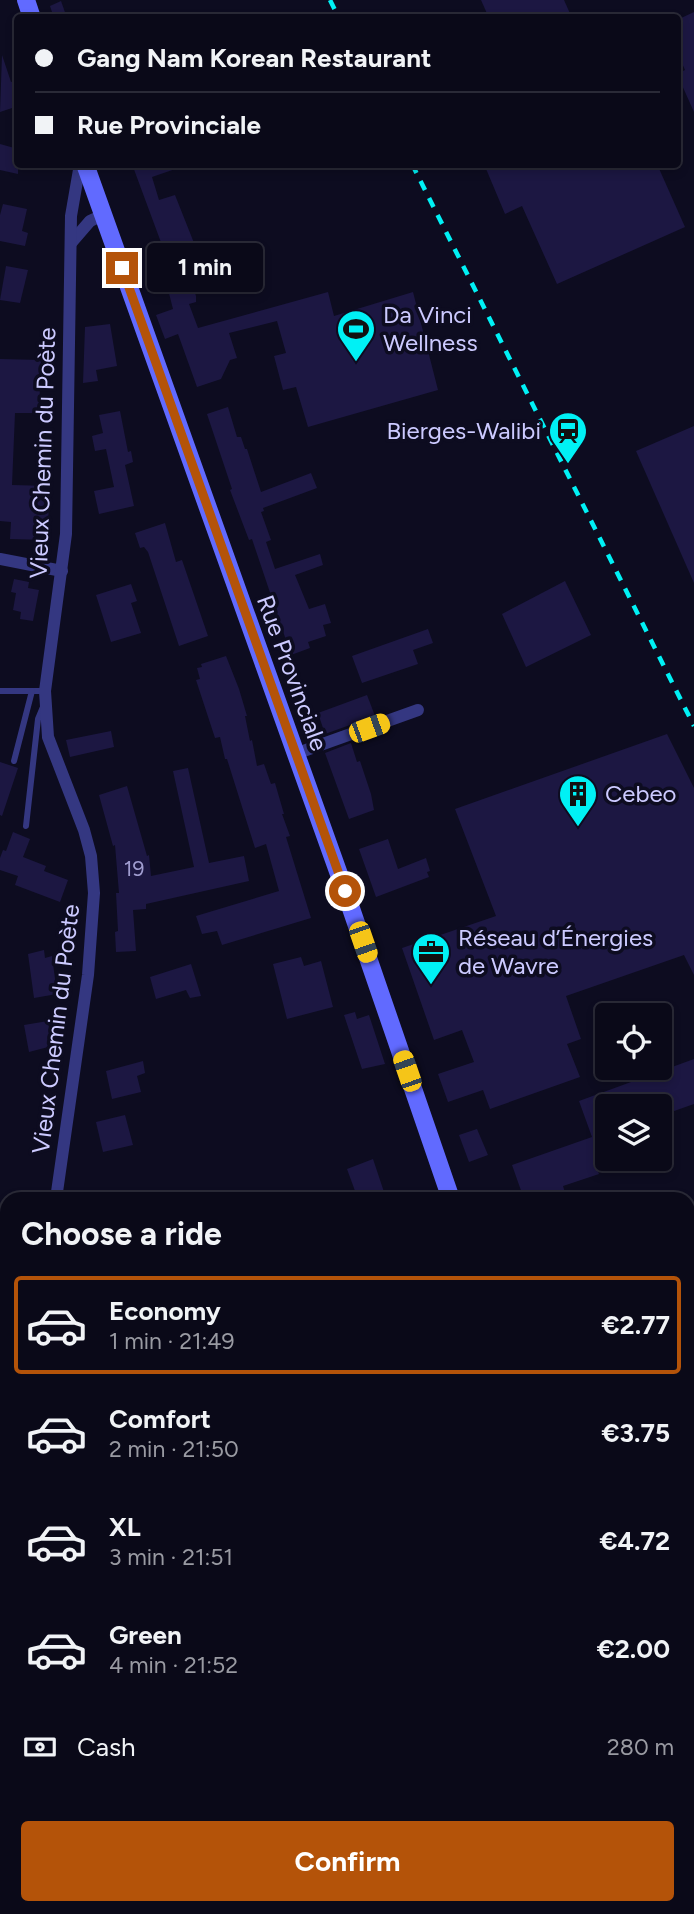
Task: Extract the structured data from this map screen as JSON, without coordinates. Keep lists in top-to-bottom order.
{
  "streets": {
    "main road": ["Rue Provinciale"],
    "street": ["Vieux Chemin du Poète"]
  },
  "places": {
    "sports": ["Da Vinci Wellness"],
    "station": ["Bierges-Walibi"],
    "building": ["Cebeo"],
    "office": ["Réseau d’Énergies de Wavre"]
  },
  "house_numbers": ["19"],
  "page": {
    "banner": ["Gang Nam Korean Restaurant", "Rue Provinciale"],
    "bubble": "1 min",
    "heading": "Choose a ride",
    "list": [
      {
        "name": "Economy",
        "note": "1 min · 21:49",
        "value": "€2.77"
      },
      {
        "name": "Comfort",
        "note": "2 min · 21:50",
        "value": "€3.75"
      },
      {
        "name": "XL",
        "note": "3 min · 21:51",
        "value": "€4.72"
      },
      {
        "name": "Green",
        "note": "4 min · 21:52",
        "value": "€2.00"
      }
    ],
    "pay": ["Cash", "280 m"],
    "buttons": "Confirm"
  }
}
